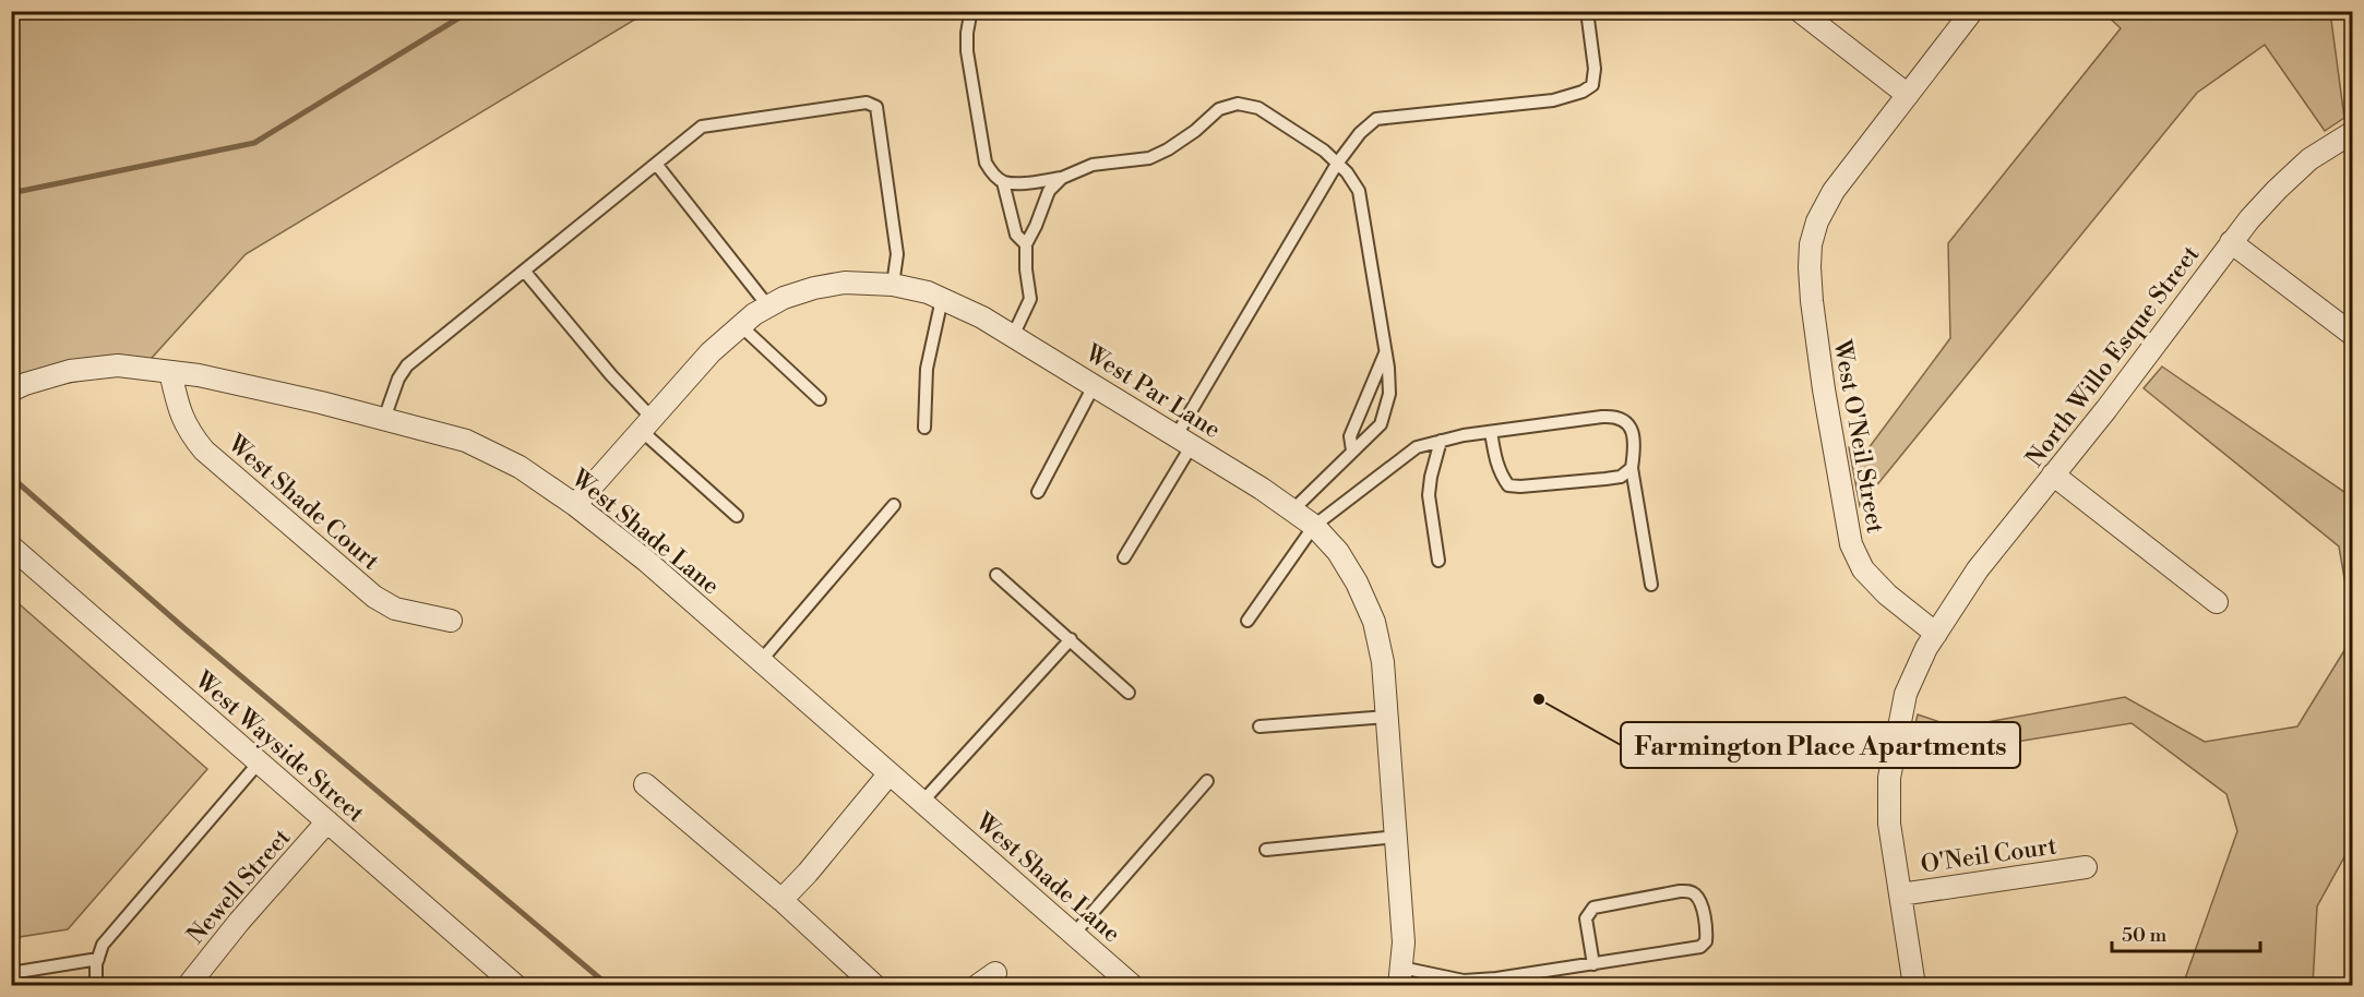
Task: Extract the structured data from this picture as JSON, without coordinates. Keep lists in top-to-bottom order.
{
  "streets": {
    "street": [
      "North Willo Esque Street",
      "West Par Lane",
      "West O'Neil Street",
      "West Shade Court",
      "West Shade Lane",
      "West Wayside Street",
      "O'Neil Court",
      "Newell Street"
    ]
  },
  "crossings": [
    ["North Willo Esque Street", "West O'Neil Street"],
    ["West Par Lane", "West Shade Lane"],
    ["West Shade Court", "West Shade Lane"],
    ["West Wayside Street", "Newell Street"]
  ],
  "places": ["Farmington Place Apartments"],
  "scale_bar": "50 m"
}
